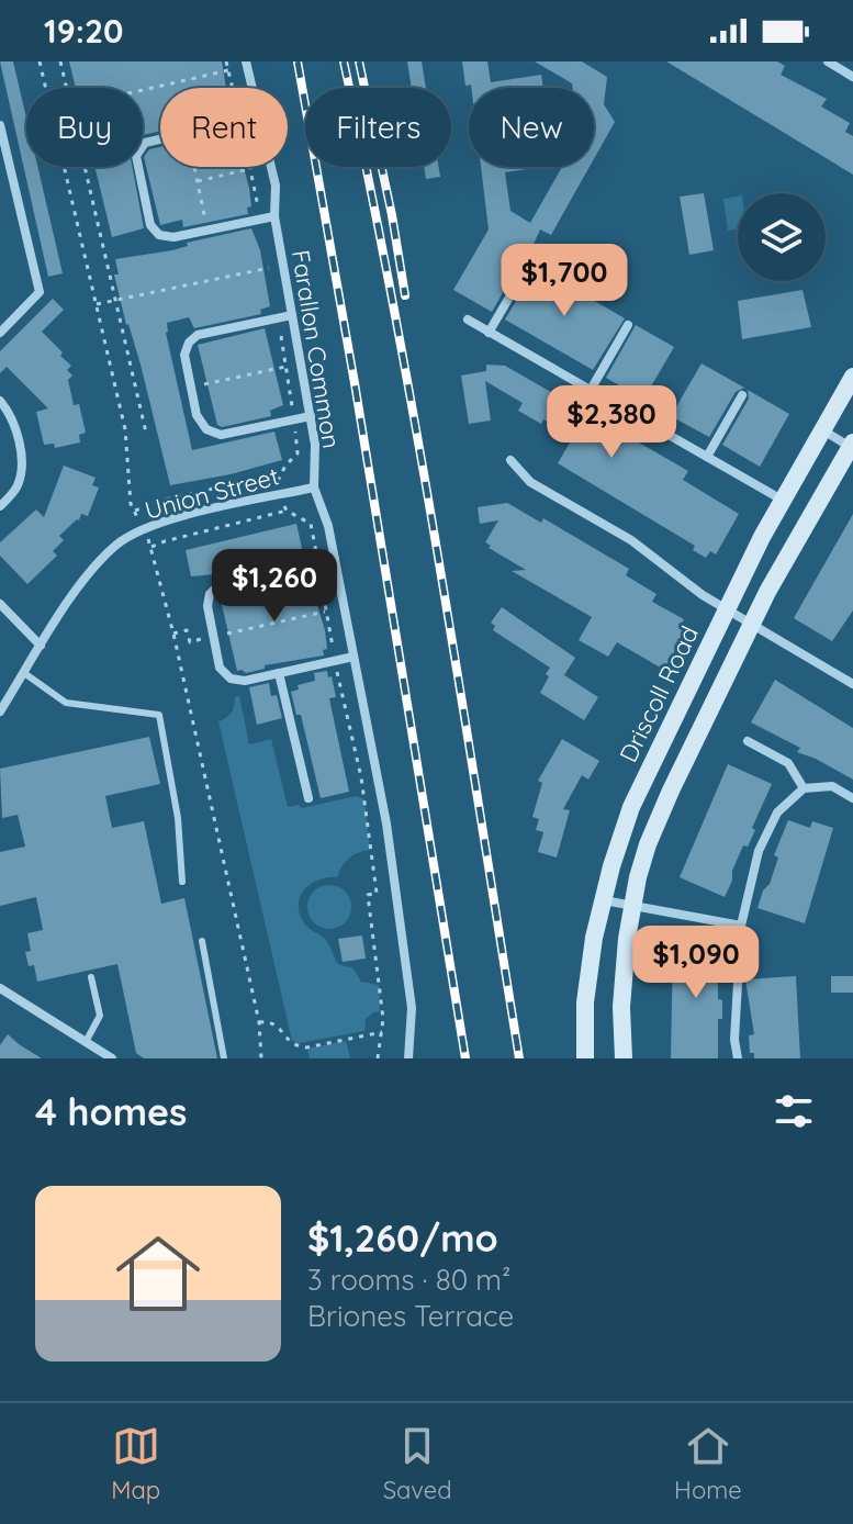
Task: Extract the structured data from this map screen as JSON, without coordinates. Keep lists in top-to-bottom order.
{
  "streets": {
    "street": ["Farallon Common", "Union Street", "Driscoll Road"]
  },
  "crossings": [
    ["Farallon Common", "Union Street"]
  ],
  "page": {
    "status": "19:20",
    "chip": [
      "Buy",
      "Rent",
      "Filters",
      "New"
    ],
    "price": [
      "$1,700",
      "$2,380",
      "$1,260",
      "$1,090"
    ],
    "heading": "4 homes",
    "list": [
      {
        "name": "$1,260/mo",
        "note": "3 rooms · 80 m² · Briones Terrace"
      }
    ],
    "tabs": ["Map", "Saved", "Home"]
  }
}
